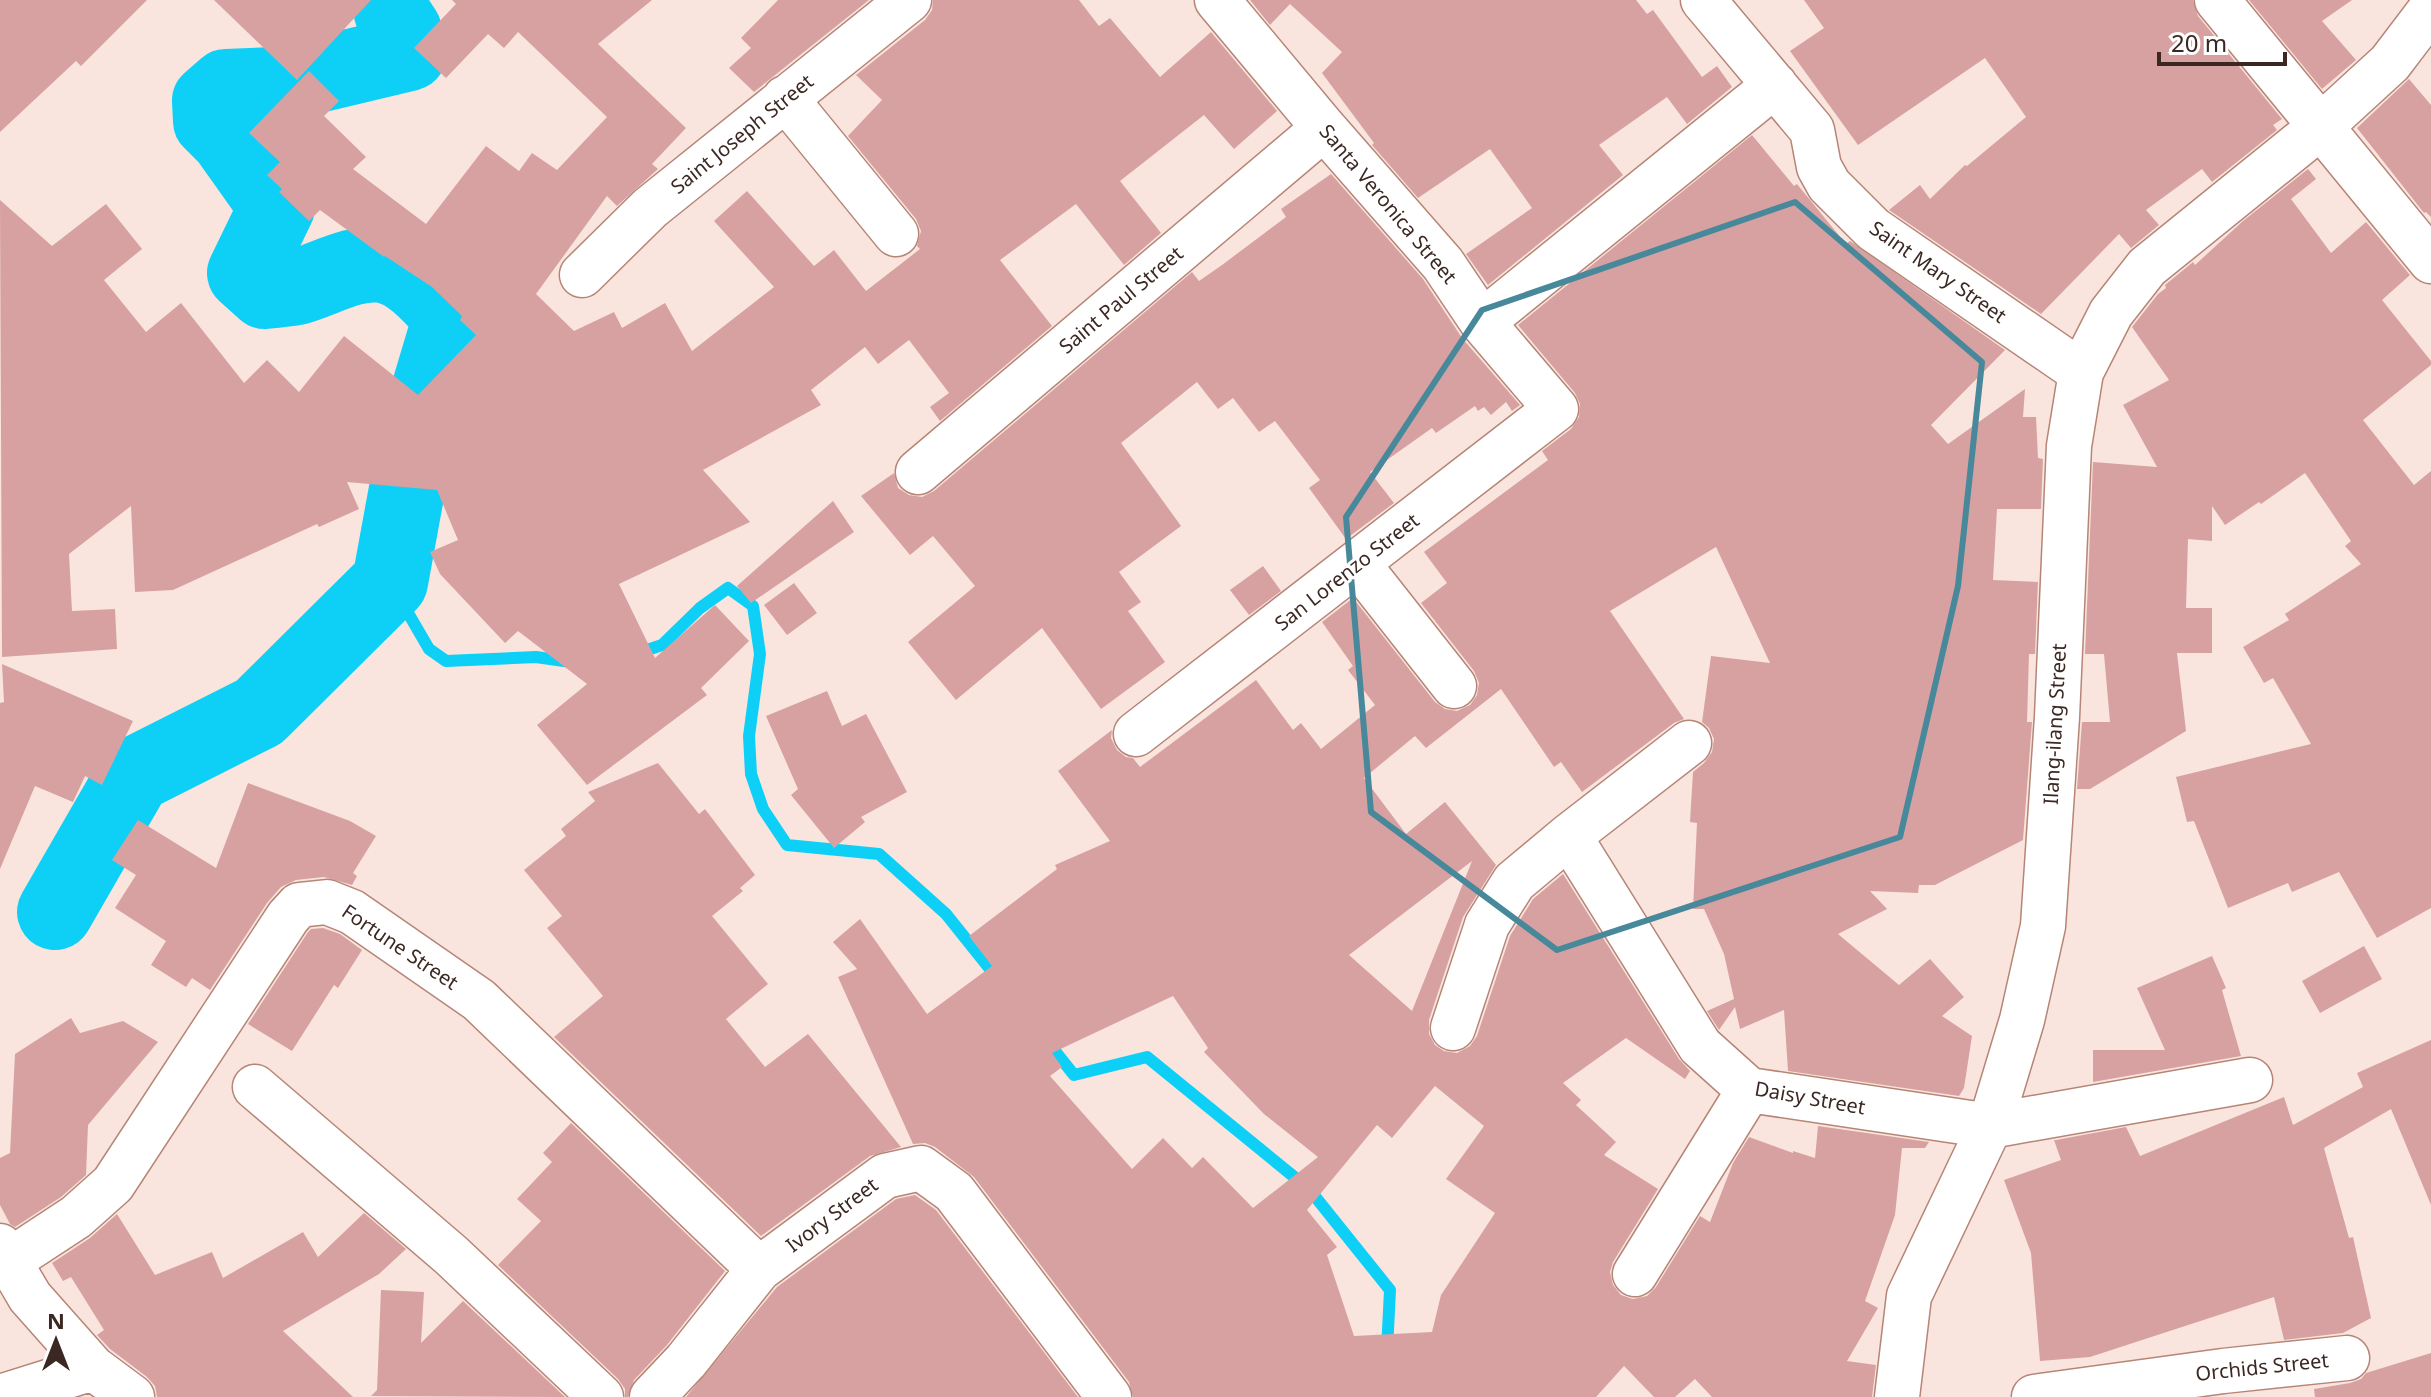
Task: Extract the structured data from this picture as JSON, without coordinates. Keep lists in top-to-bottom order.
{
  "streets": {
    "street": [
      "Saint Joseph Street",
      "Santa Veronica Street",
      "Saint Mary Street",
      "Saint Paul Street",
      "San Lorenzo Street",
      "Ilang-ilang Street",
      "Fortune Street",
      "Daisy Street",
      "Ivory Street",
      "Orchids Street"
    ]
  },
  "crossings": [
    ["Santa Veronica Street", "Saint Paul Street"],
    ["Santa Veronica Street", "San Lorenzo Street"],
    ["Saint Mary Street", "Ilang-ilang Street"],
    ["Ilang-ilang Street", "Daisy Street"],
    ["Fortune Street", "Ivory Street"]
  ],
  "scale_bar": "20 m",
  "north": "top"
}
